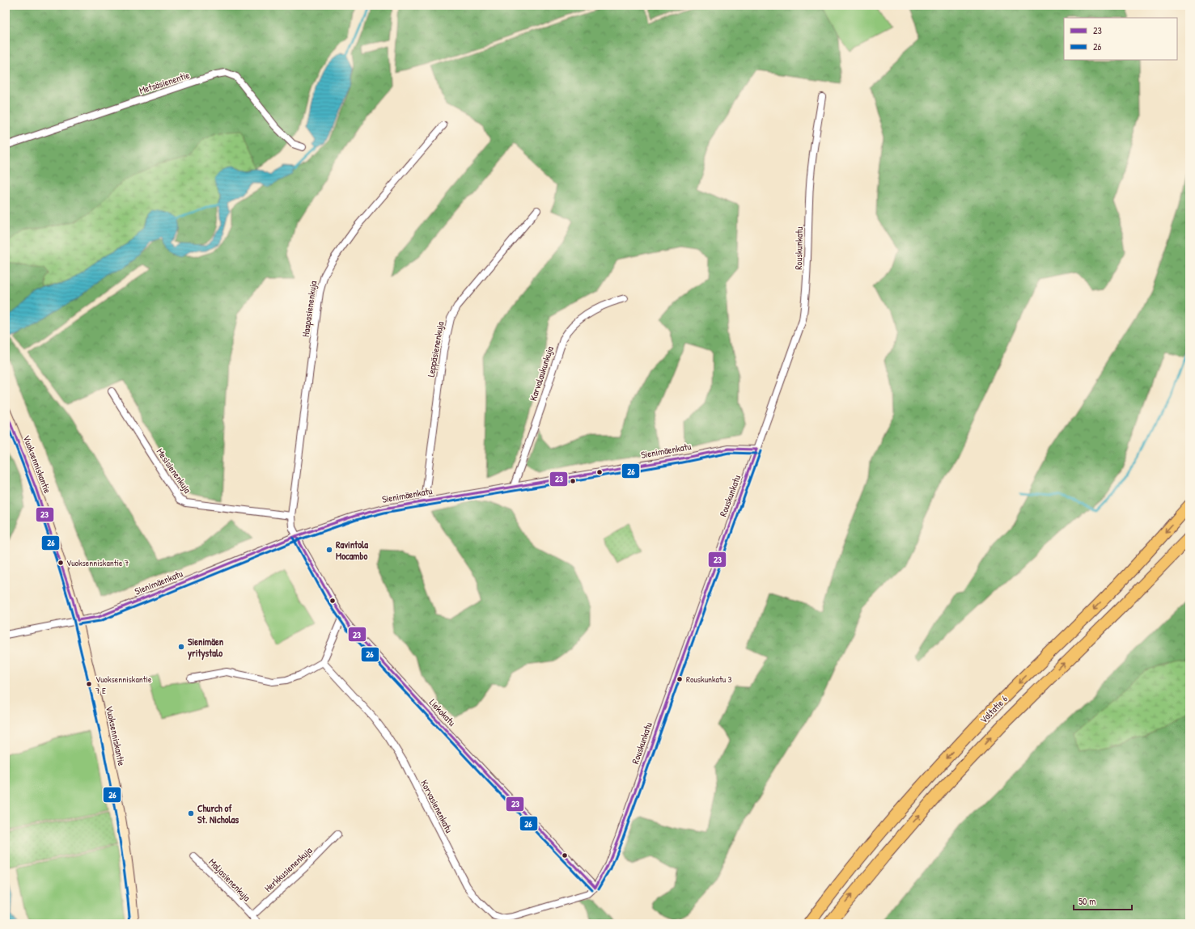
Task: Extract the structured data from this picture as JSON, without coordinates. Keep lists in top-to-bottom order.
{
  "streets": {
    "highway": ["Valtatie 6"],
    "street": [
      "Metsäsienentie",
      "Rouskunkatu",
      "Haapasienenkuja",
      "Leppäsienenkuja",
      "Karvalaukunkuja",
      "Sienimäenkatu",
      "Vuoksenniskantie",
      "Mesisienenkuja",
      "Liekokatu",
      "Korvasienenkatu",
      "Herkkusienenkuja",
      "Maljasienenkuja"
    ]
  },
  "crossings": [
    ["Rouskunkatu", "Sienimäenkatu"],
    ["Rouskunkatu", "Liekokatu"],
    ["Rouskunkatu", "Korvasienenkatu"],
    ["Haapasienenkuja", "Sienimäenkatu"],
    ["Haapasienenkuja", "Mesisienenkuja"],
    ["Haapasienenkuja", "Liekokatu"],
    ["Leppäsienenkuja", "Sienimäenkatu"],
    ["Karvalaukunkuja", "Sienimäenkatu"],
    ["Sienimäenkatu", "Vuoksenniskantie"],
    ["Sienimäenkatu", "Liekokatu"],
    ["Liekokatu", "Korvasienenkatu"],
    ["Herkkusienenkuja", "Maljasienenkuja"]
  ],
  "places": [
    "Ravintola Mocambo",
    "Vuoksenniskantie 7",
    "Sienimäen yritystalo",
    "Rouskunkatu 3",
    "Vuoksenniskantie 7 E",
    "Church of St. Nicholas"
  ],
  "lines": ["transit line 23", "transit line 26"],
  "legend": ["23", "26"],
  "scale_bar": "50 m"
}
